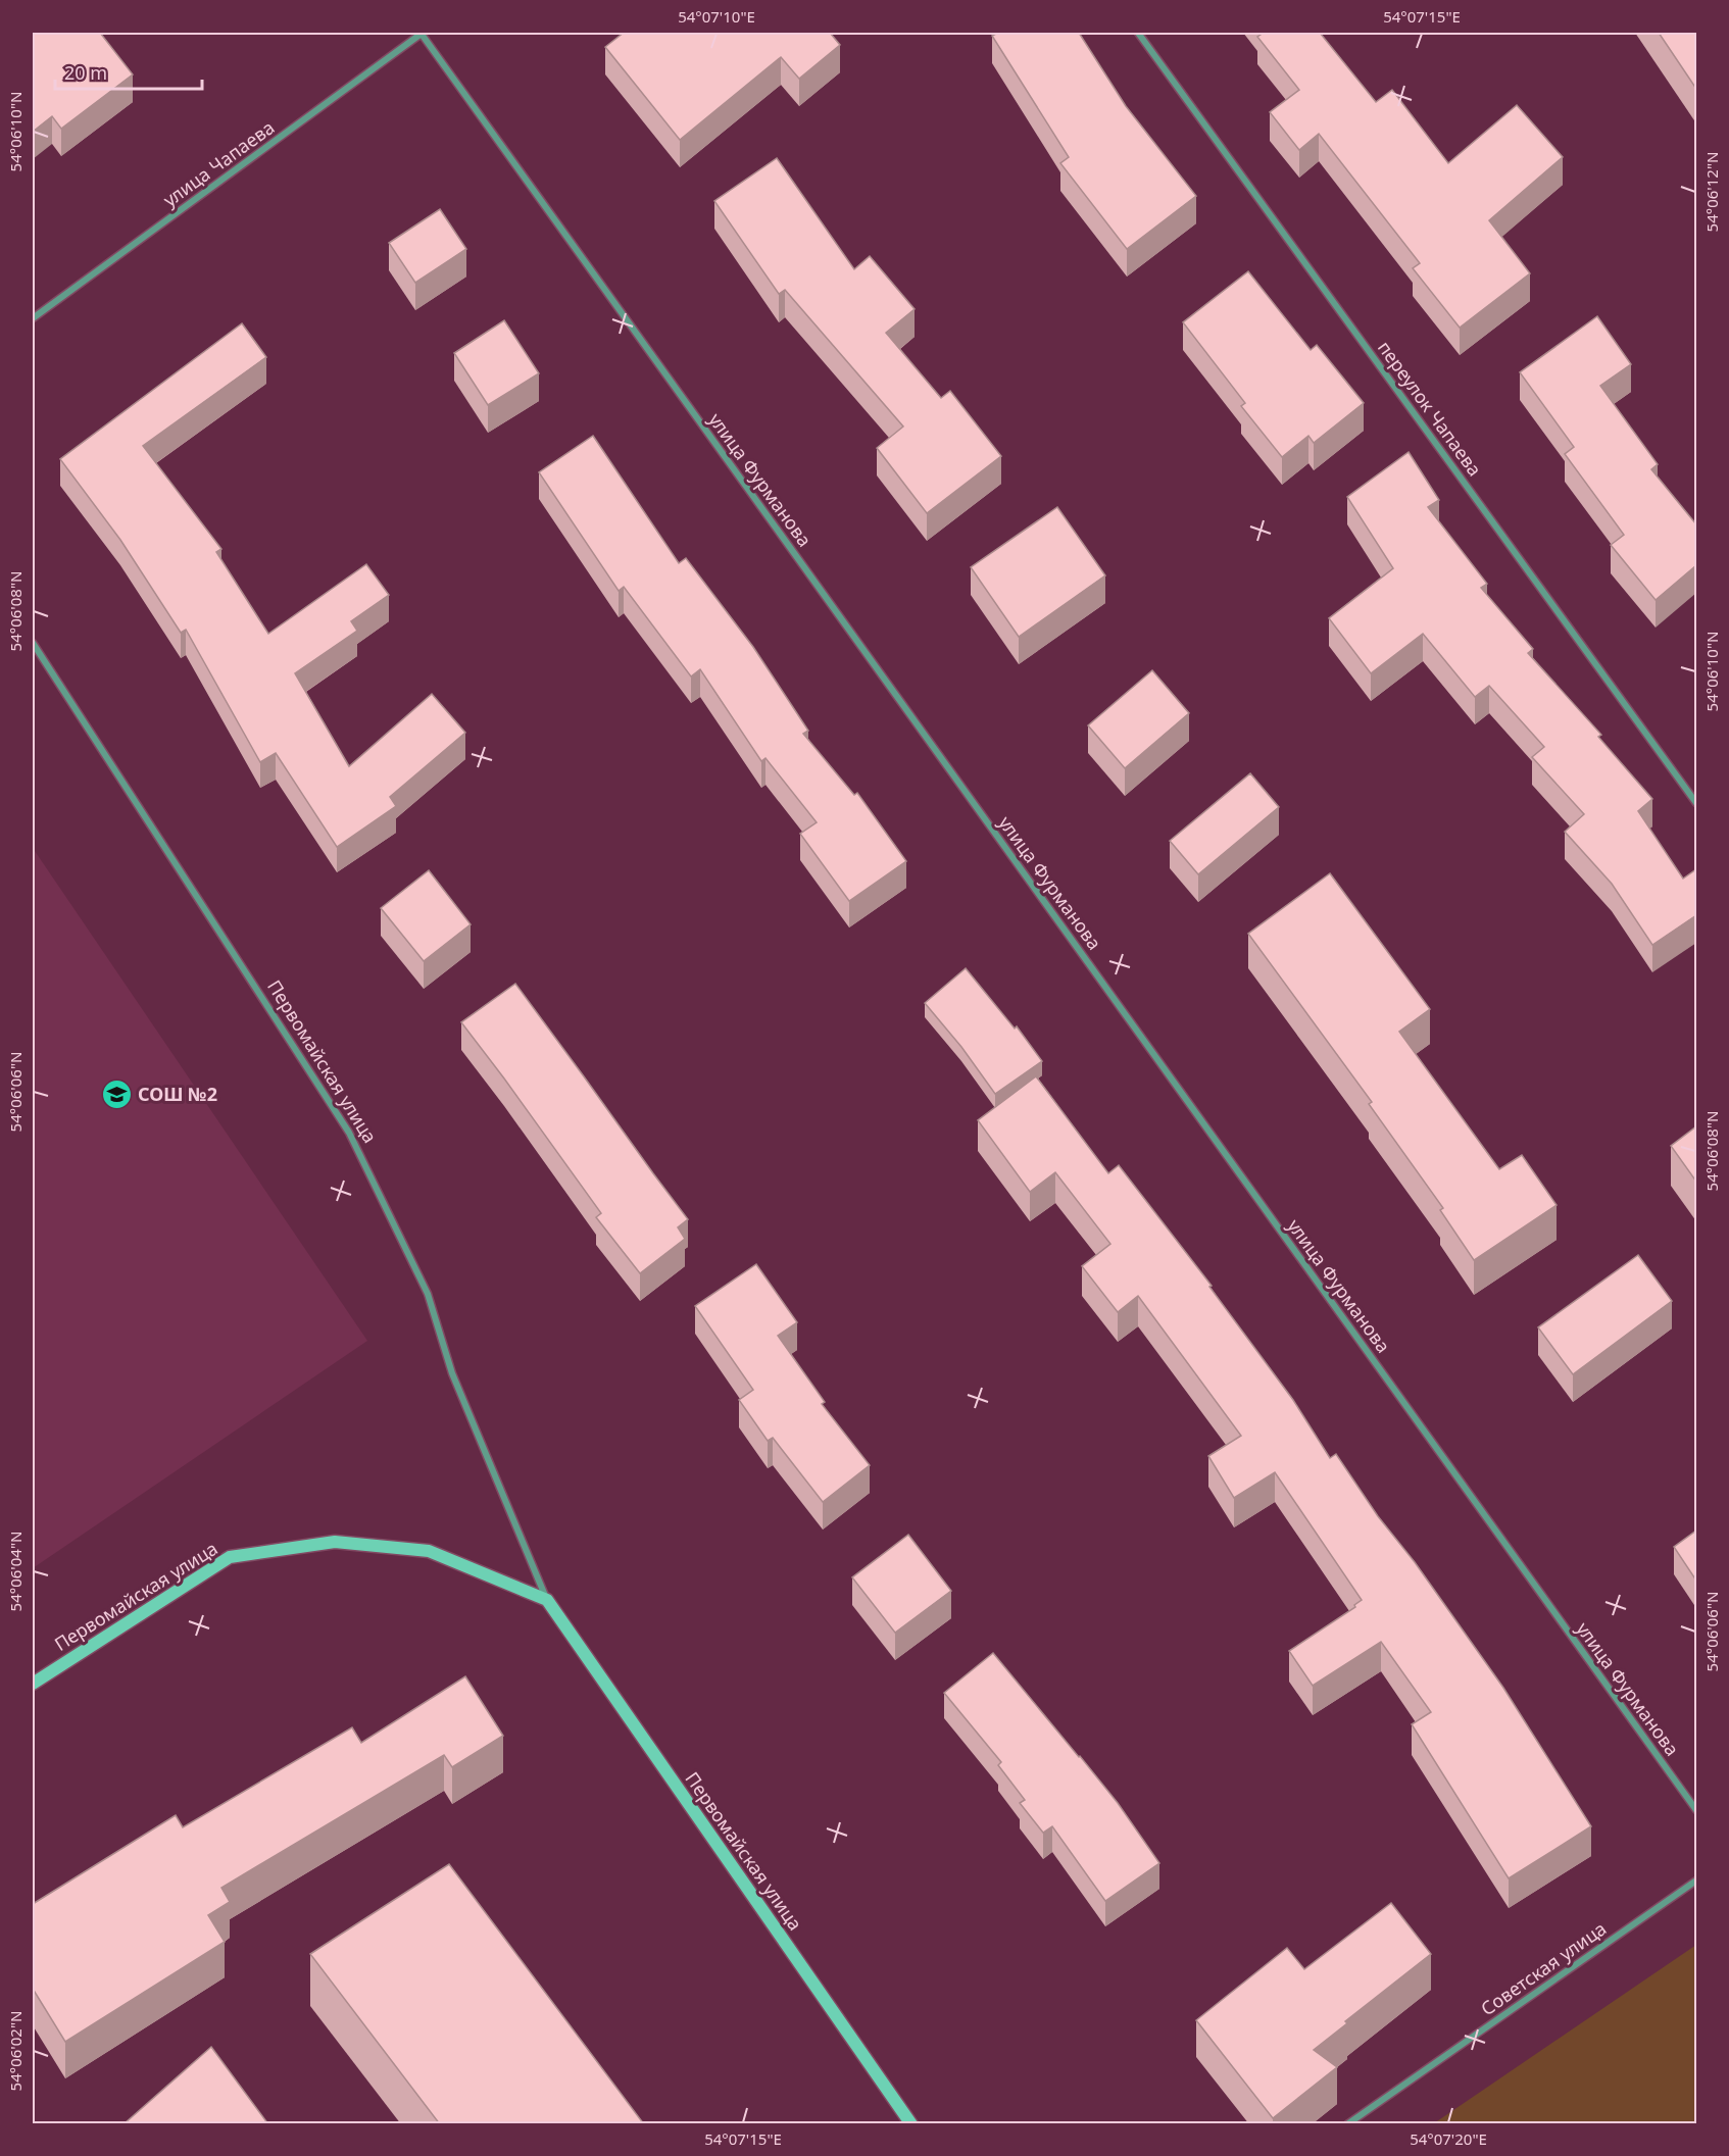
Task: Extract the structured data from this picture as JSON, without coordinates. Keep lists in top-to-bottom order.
{
  "streets": {
    "main road": ["Первомайская улица"],
    "street": [
      "улица Чапаева",
      "переулок Чапаева",
      "улица Фурманова",
      "Советская улица"
    ]
  },
  "crossings": [
    ["улица Чапаева", "улица Фурманова"]
  ],
  "places": {
    "school or university": ["СОШ №2"]
  },
  "scale_bar": "20 m",
  "coordinates": [
    "54°07'10\"E",
    "54°07'15\"E",
    "54°06'10\"N",
    "54°06'12\"N",
    "54°06'08\"N",
    "54°06'06\"N",
    "54°06'04\"N",
    "54°06'02\"N",
    "54°07'20\"E"
  ]
}
